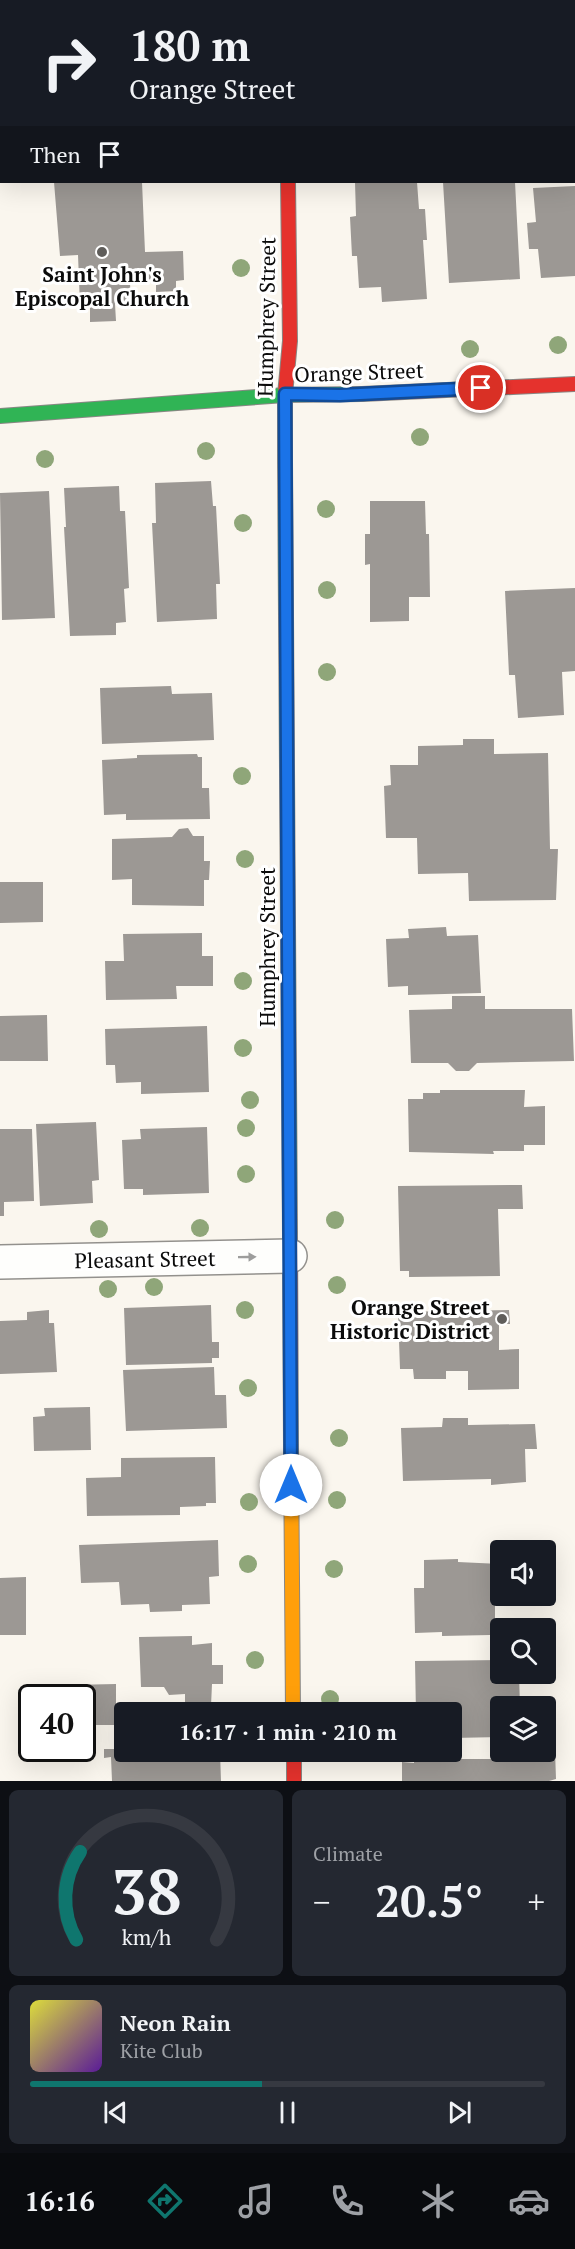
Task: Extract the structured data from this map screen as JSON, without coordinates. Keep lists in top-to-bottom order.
{
  "streets": {
    "street": ["Humphrey Street", "Orange Street", "Pleasant Street"]
  },
  "crossings": [
    ["Humphrey Street", "Orange Street"],
    ["Humphrey Street", "Pleasant Street"]
  ],
  "one_way": ["Pleasant Street"],
  "places": ["Saint John's Episcopal Church", "Orange Street Historic District"],
  "page": {
    "turn": ["180 m", "Orange Street"],
    "then": "Then",
    "limit": "40",
    "trip": "16:17 · 1 min · 210 m",
    "tile": "Climate",
    "heat": ["−", "20.5°", "+"],
    "song": ["Neon Rain", "Kite Club"],
    "tabs": "16:16",
    "gauge": ["38", "km/h"]
  }
}
